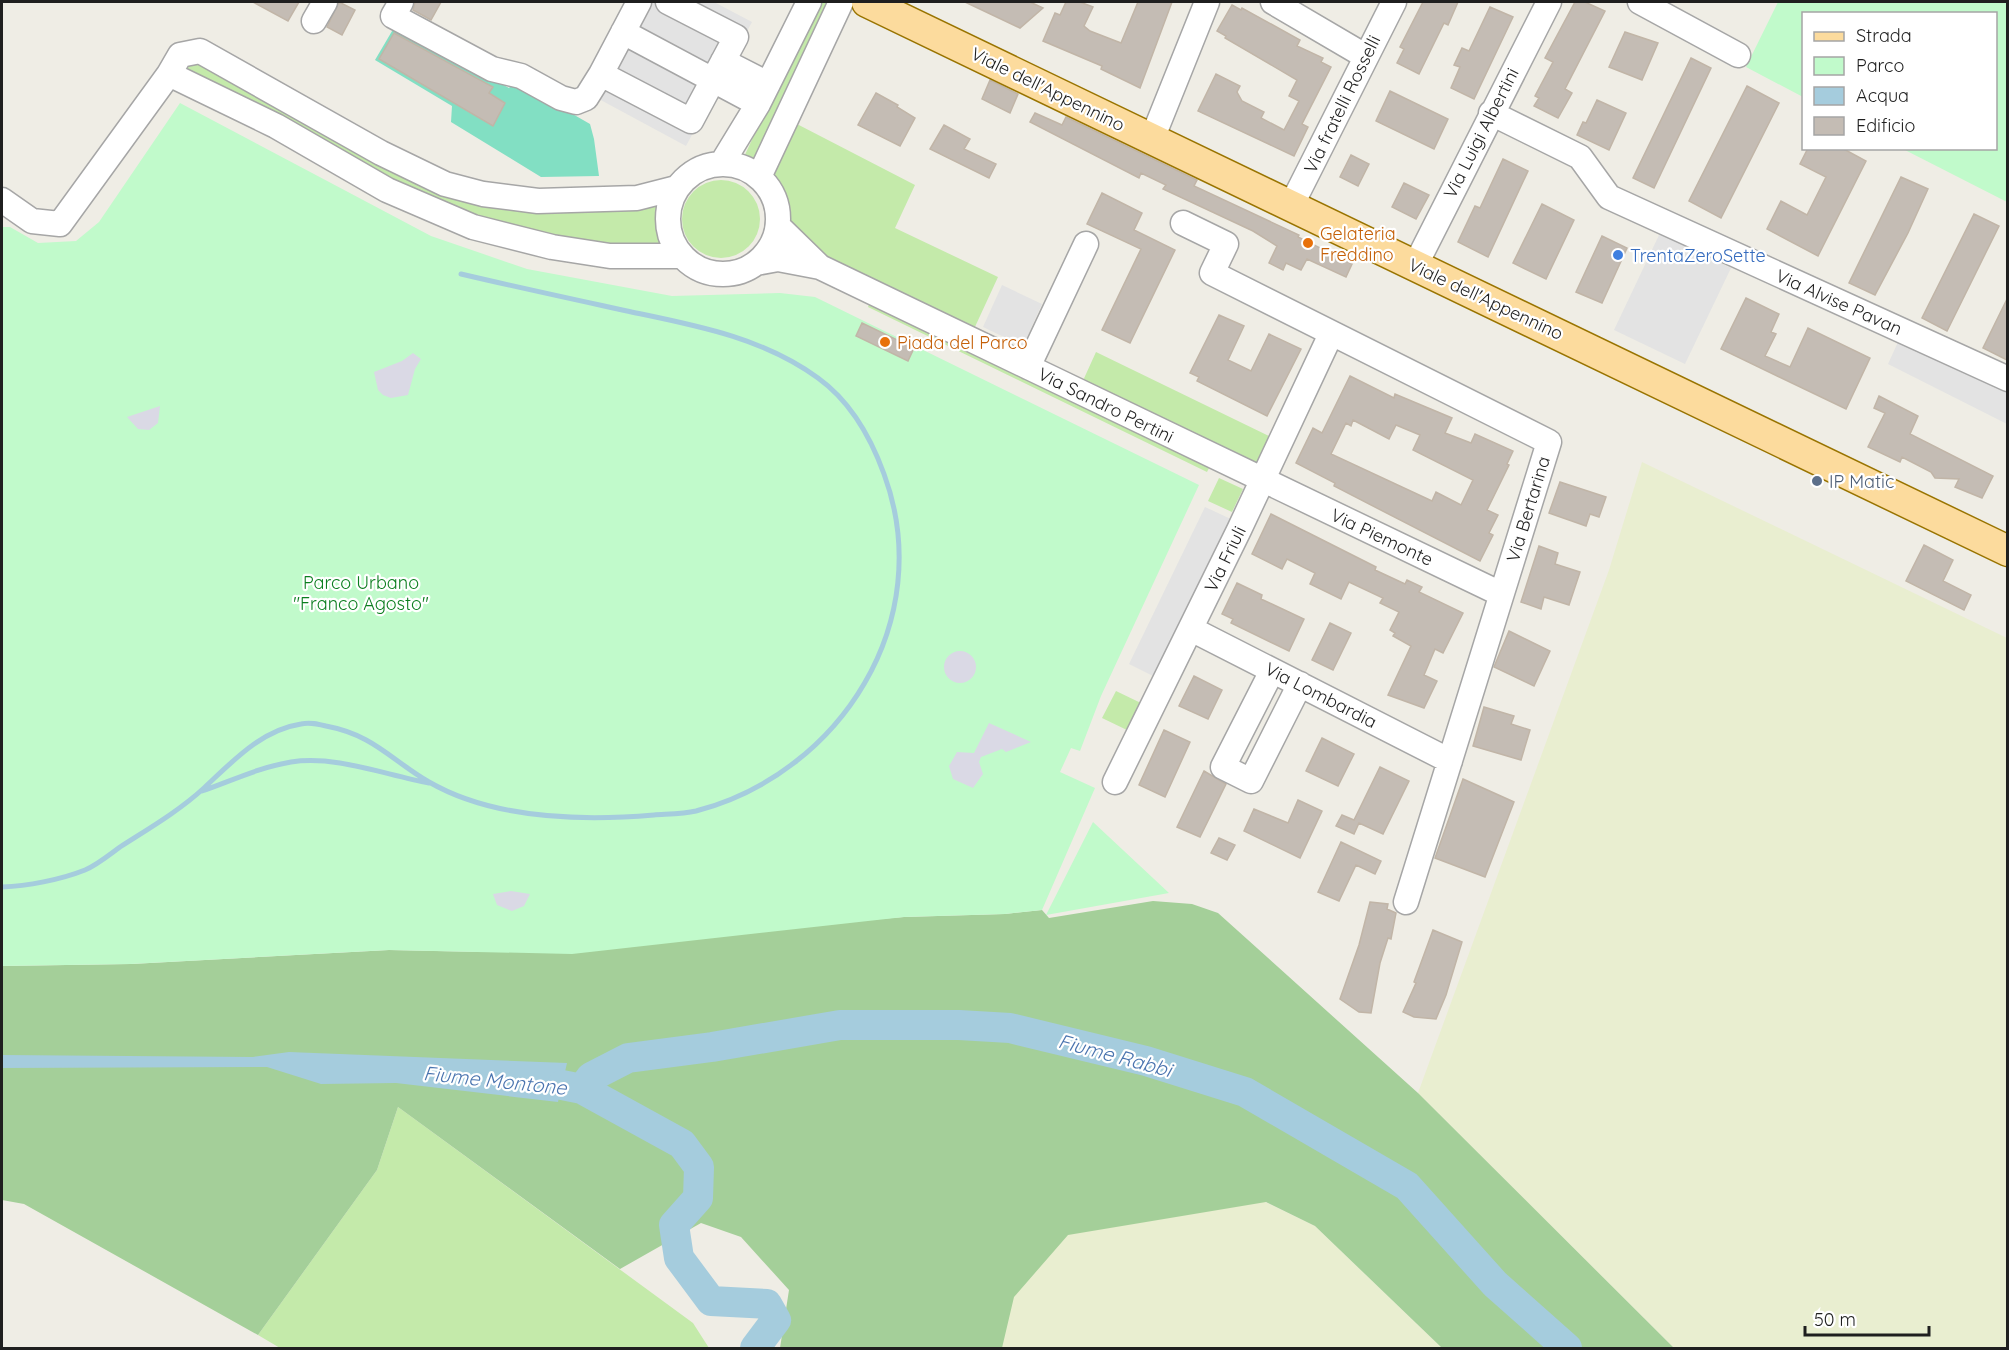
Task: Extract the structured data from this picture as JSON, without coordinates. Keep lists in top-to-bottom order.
{
  "streets": {
    "main road": ["Viale dell'Appennino"],
    "street": [
      "Via fratelli Rosselli",
      "Via Luigi Albertini",
      "Via Alvise Pavan",
      "Via Sandro Pertini",
      "Via Bertarina",
      "Via Piemonte",
      "Via Friuli",
      "Via Lombardia"
    ]
  },
  "crossings": [
    ["Viale dell'Appennino", "Via fratelli Rosselli"],
    ["Viale dell'Appennino", "Via Luigi Albertini"],
    ["Via Luigi Albertini", "Via Alvise Pavan"],
    ["Via Sandro Pertini", "Via Piemonte"],
    ["Via Sandro Pertini", "Via Friuli"],
    ["Via Bertarina", "Via Piemonte"],
    ["Via Bertarina", "Via Friuli"],
    ["Via Bertarina", "Via Lombardia"],
    ["Via Piemonte", "Via Friuli"],
    ["Via Friuli", "Via Lombardia"]
  ],
  "water": ["Fiume Rabbi", "Fiume Montone"],
  "parks": ["Parco Urbano \"Franco Agosto\""],
  "places": [
    "Gelateria Freddino",
    "TrentaZeroSette",
    "Piada del Parco",
    "IP Matic"
  ],
  "legend": [
    "Strada",
    "Parco",
    "Acqua",
    "Edificio"
  ],
  "scale_bar": "50 m"
}
